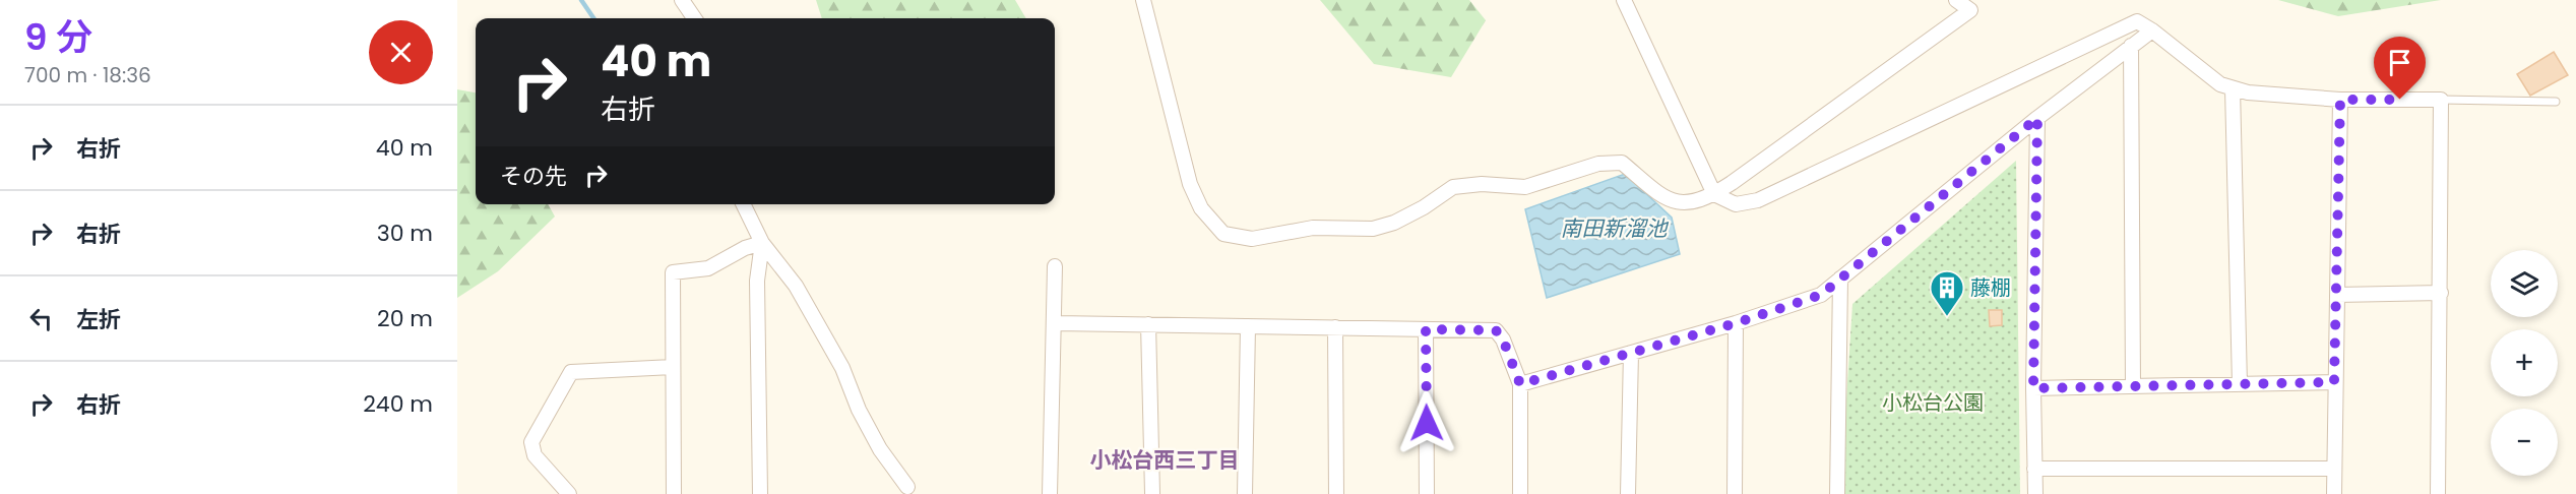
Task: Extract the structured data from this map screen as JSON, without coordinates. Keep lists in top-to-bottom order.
{
  "districts": ["小松台西三丁目"],
  "water": ["南田新溜池"],
  "parks": ["小松台公園"],
  "places": {
    "building": ["藤棚"]
  },
  "page": {
    "heading": ["9 分", "700 m · 18:36"],
    "turn": ["40 m", "右折"],
    "list": [
      {
        "name": "右折",
        "value": "40 m"
      },
      {
        "name": "右折",
        "value": "30 m"
      },
      {
        "name": "左折",
        "value": "20 m"
      },
      {
        "name": "右折",
        "value": "240 m"
      }
    ],
    "then": "その先",
    "map_buttons": ["+", "−"]
  }
}
